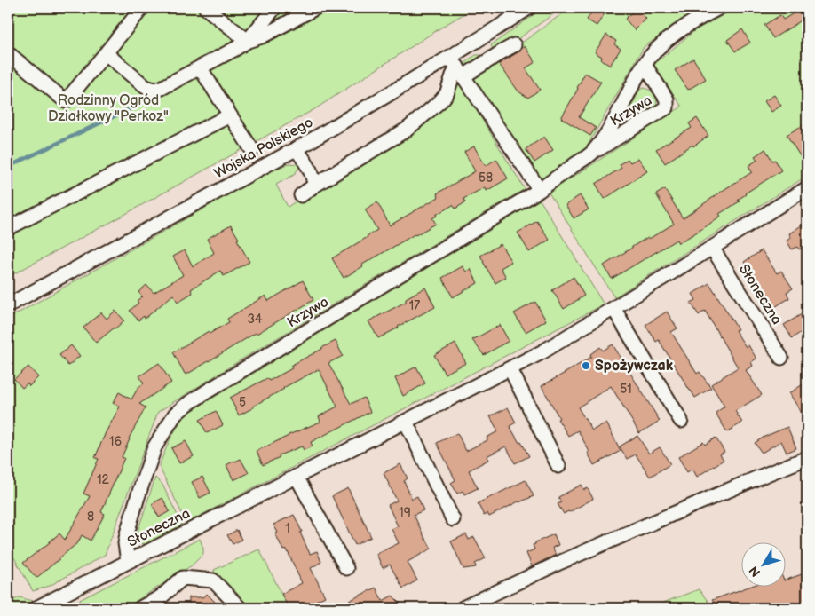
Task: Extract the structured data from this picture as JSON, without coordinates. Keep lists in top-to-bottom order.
{
  "streets": {
    "street": ["Krzywa", "Wojska Polskiego", "Słoneczna"]
  },
  "crossings": [
    ["Krzywa", "Słoneczna"]
  ],
  "parks": ["Rodzinny Ogród Działkowy \"Perkoz\""],
  "places": ["Spożywczak"],
  "house_numbers": [
    "58",
    "17",
    "34",
    "51",
    "5",
    "16",
    "12",
    "19",
    "8",
    "1"
  ],
  "north": "bottom left"
}
